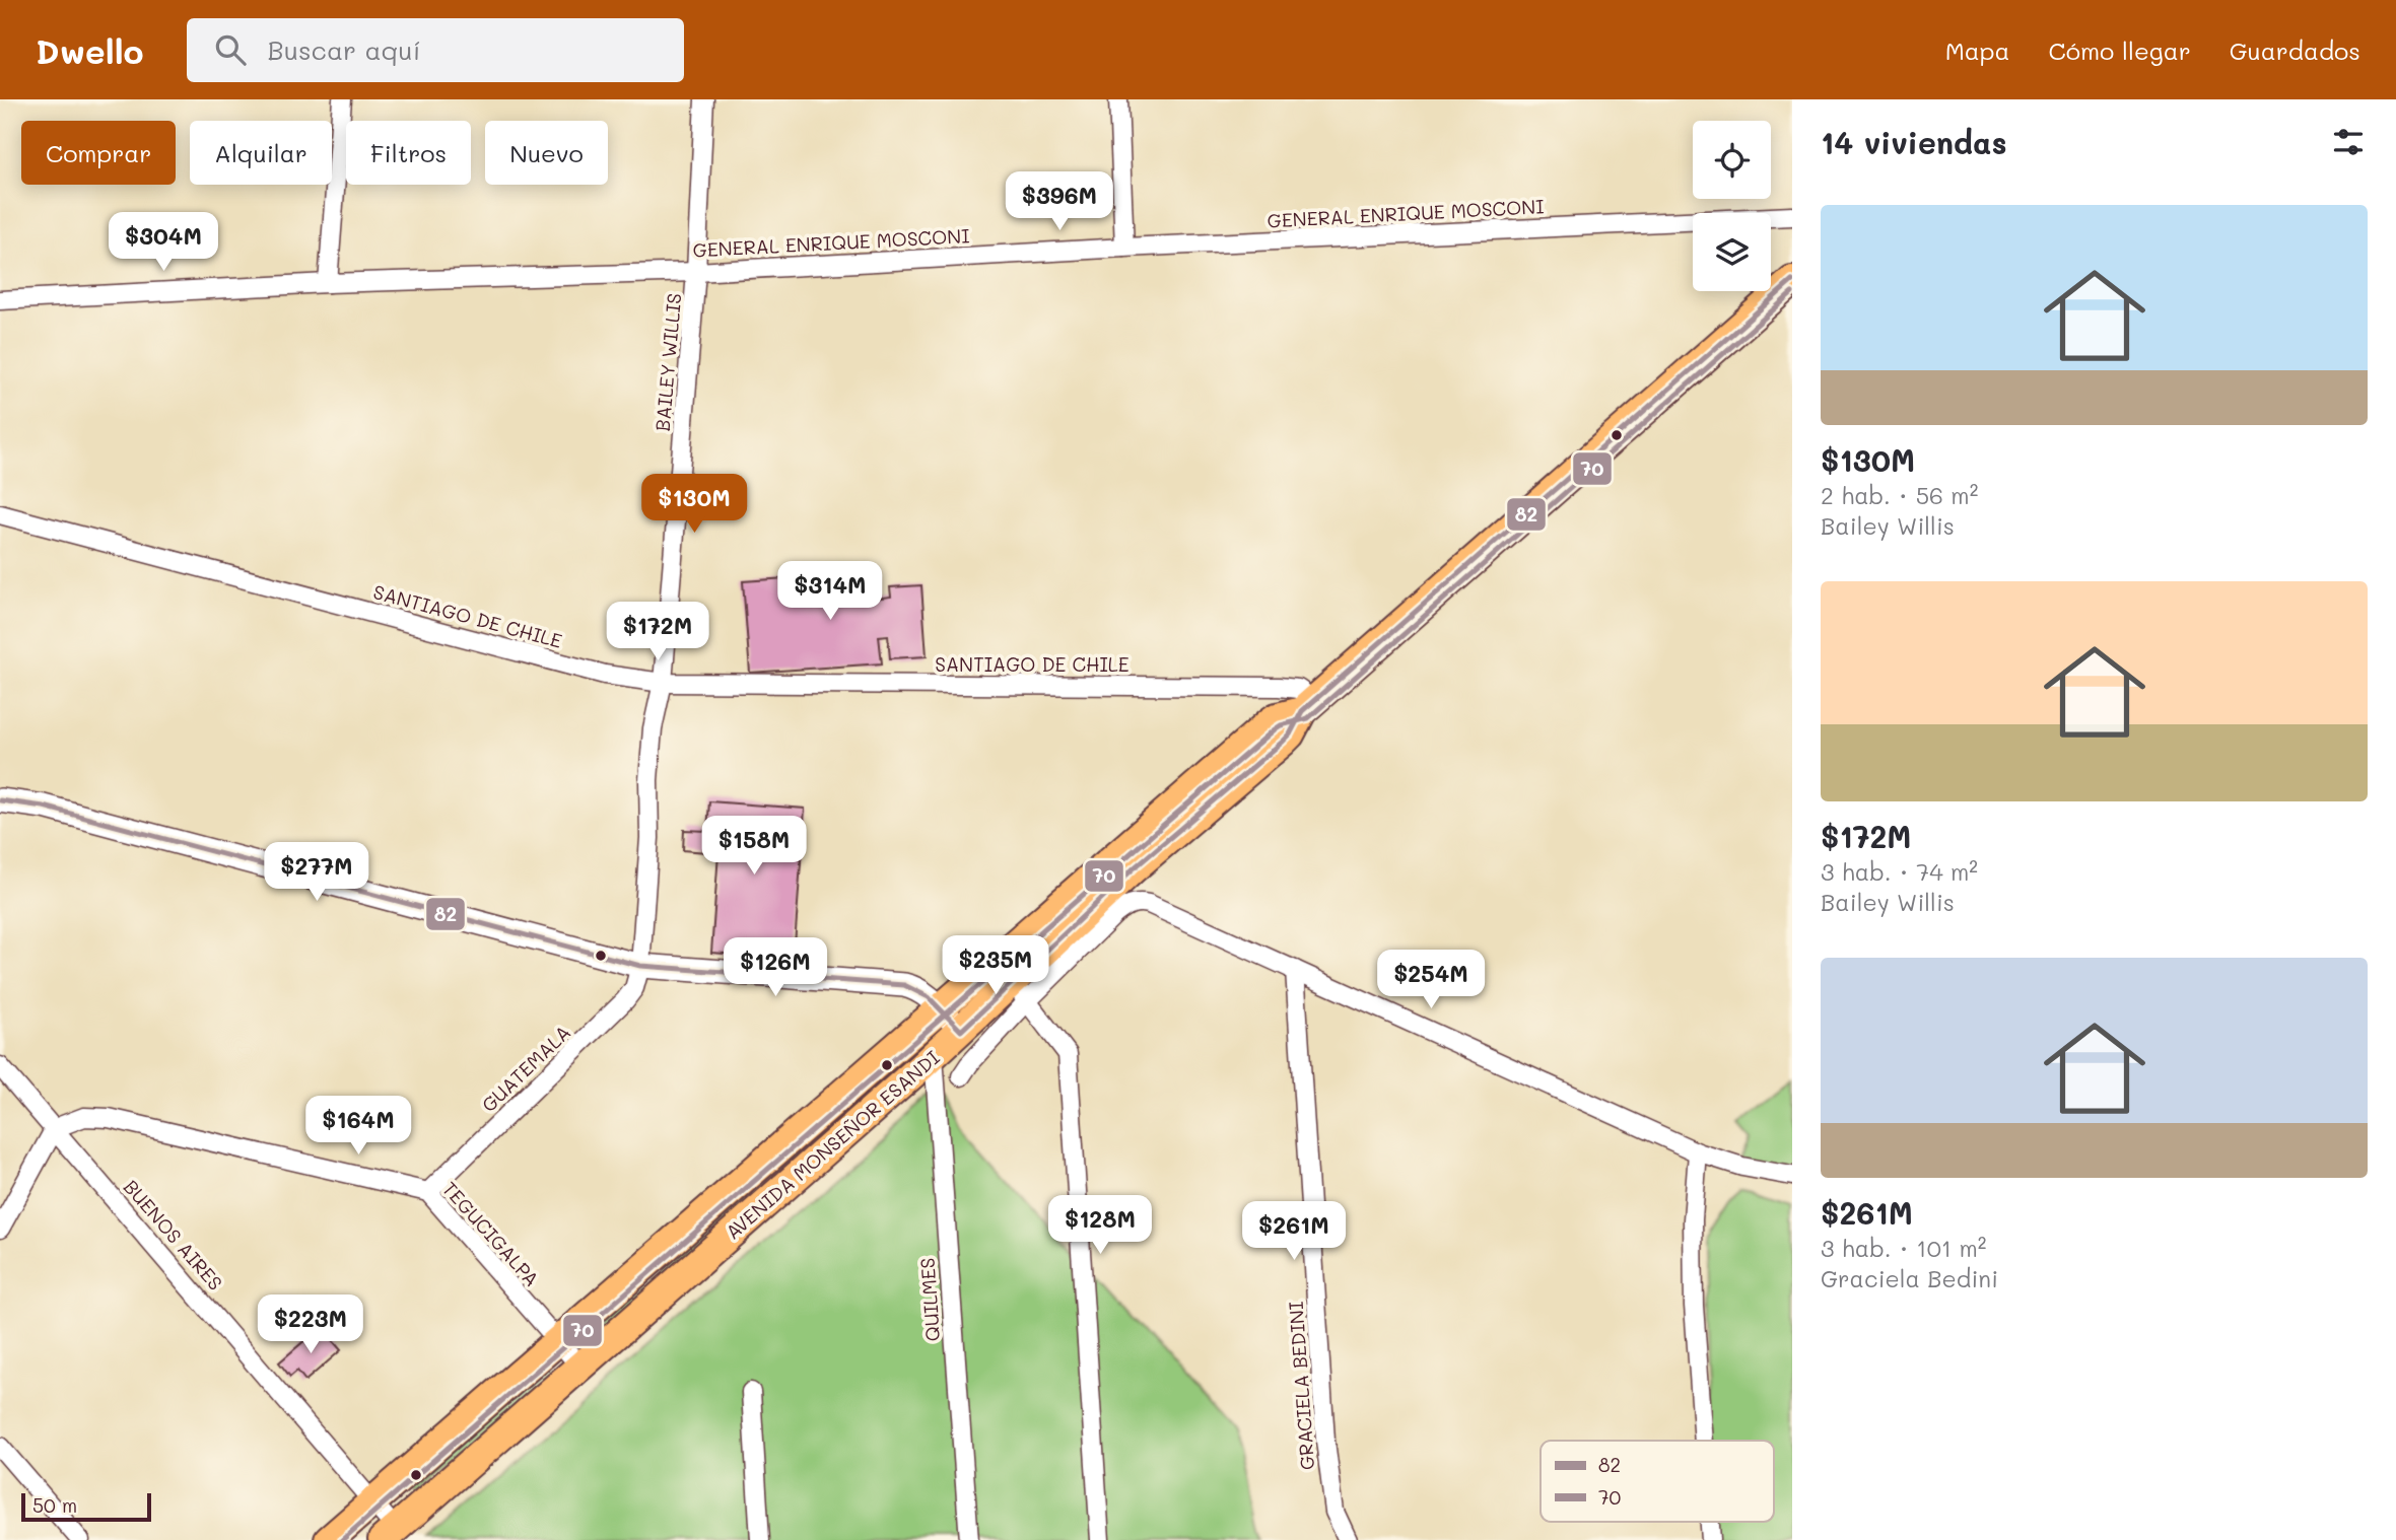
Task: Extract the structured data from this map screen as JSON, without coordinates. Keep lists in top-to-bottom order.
{
  "streets": {
    "main road": ["AVENIDA MONSEÑOR ESANDI"],
    "street": [
      "GENERAL ENRIQUE MOSCONI",
      "BAILEY WILLIS",
      "SANTIAGO DE CHILE",
      "GUATEMALA",
      "TEGUCIGALPA",
      "BUENOS AIRES",
      "QUILMES",
      "GRACIELA BEDINI"
    ]
  },
  "crossings": [
    ["GENERAL ENRIQUE MOSCONI", "BAILEY WILLIS"],
    ["BAILEY WILLIS", "SANTIAGO DE CHILE"],
    ["BAILEY WILLIS", "GUATEMALA"],
    ["SANTIAGO DE CHILE", "AVENIDA MONSEÑOR ESANDI"],
    ["GUATEMALA", "TEGUCIGALPA"],
    ["AVENIDA MONSEÑOR ESANDI", "TEGUCIGALPA"],
    ["AVENIDA MONSEÑOR ESANDI", "BUENOS AIRES"],
    ["AVENIDA MONSEÑOR ESANDI", "QUILMES"],
    ["TEGUCIGALPA", "BUENOS AIRES"]
  ],
  "lines": ["transit line 82", "transit line 70"],
  "legend": ["82", "70"],
  "scale_bar": "50 m",
  "page": {
    "header": "Dwello",
    "search": "Buscar aquí",
    "nav": ["Mapa", "Cómo llegar", "Guardados"],
    "heading": "14 viviendas",
    "chip": [
      "Comprar",
      "Alquilar",
      "Filtros",
      "Nuevo"
    ],
    "price": [
      "$396M",
      "$304M",
      "$130M",
      "$314M",
      "$172M",
      "$158M",
      "$277M",
      "$235M",
      "$126M",
      "$254M",
      "$164M",
      "$128M",
      "$261M",
      "$223M"
    ],
    "list": [
      {
        "name": "$130M",
        "note": "2 hab. · 56 m² · Bailey Willis"
      },
      {
        "name": "$172M",
        "note": "3 hab. · 74 m² · Bailey Willis"
      },
      {
        "name": "$261M",
        "note": "3 hab. · 101 m² · Graciela Bedini"
      }
    ],
    "scale": "50 m"
  }
}
